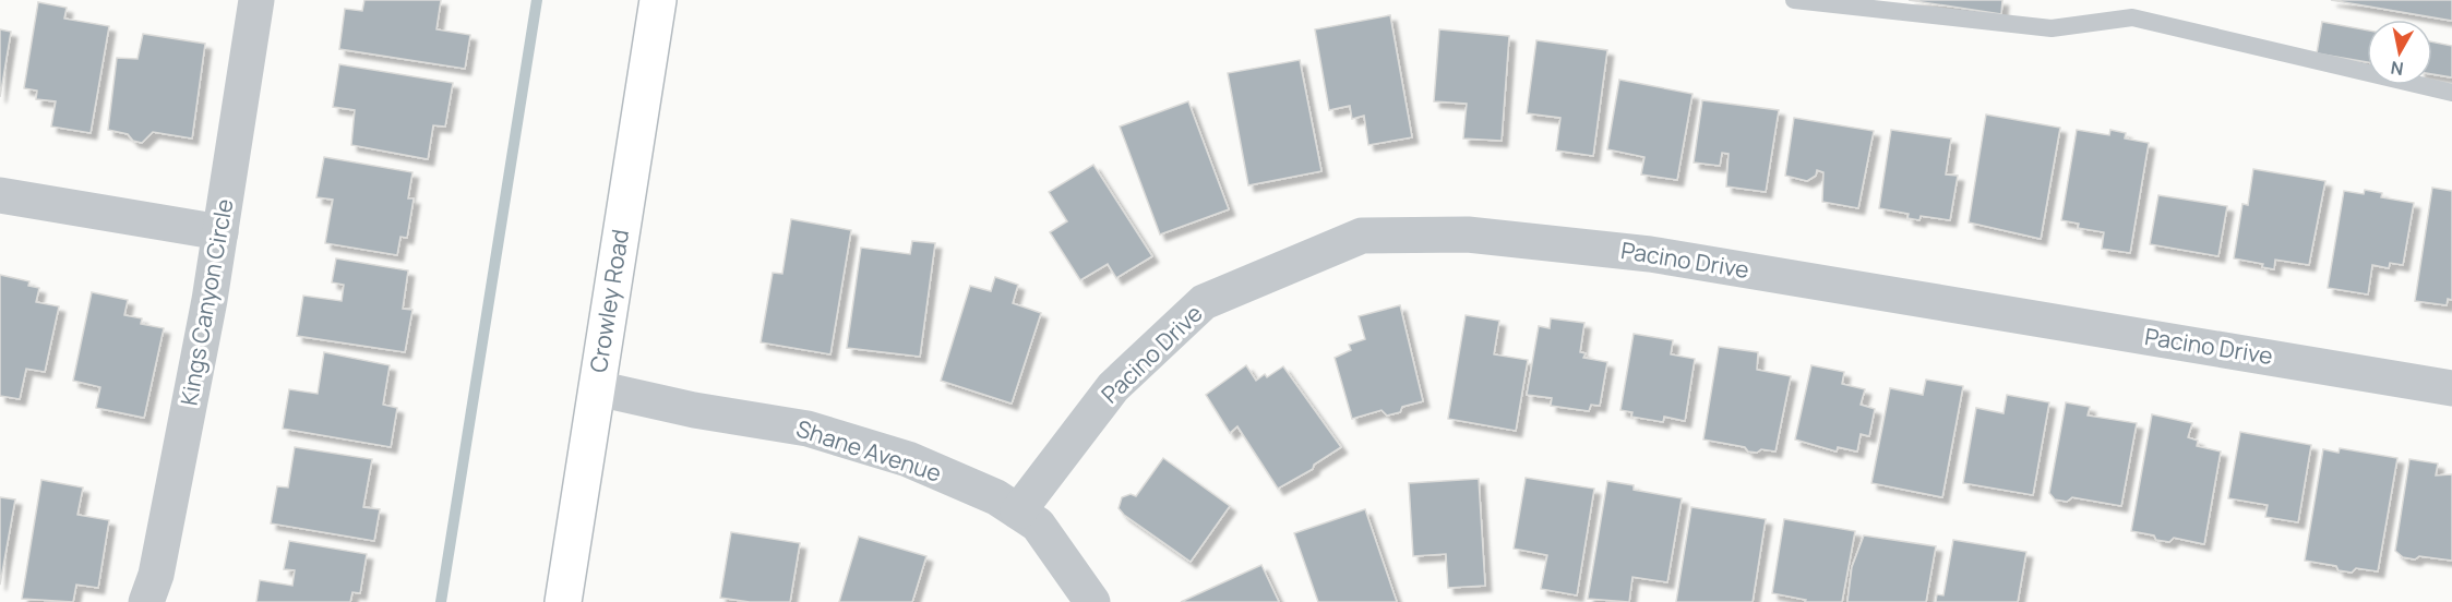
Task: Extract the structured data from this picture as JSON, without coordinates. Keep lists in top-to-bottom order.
{
  "streets": {
    "main road": ["Crowley Road"],
    "street": ["Pacino Drive", "Kings Canyon Circle", "Shane Avenue"]
  },
  "crossings": [
    ["Pacino Drive", "Shane Avenue"],
    ["Crowley Road", "Shane Avenue"]
  ],
  "north": "bottom"
}
